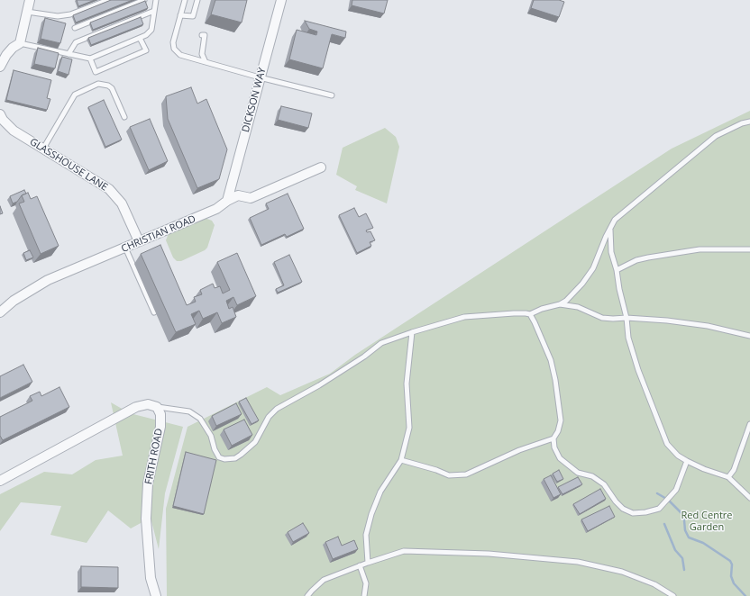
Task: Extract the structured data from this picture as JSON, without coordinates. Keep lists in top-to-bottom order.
{
  "streets": {
    "street": [
      "DICKSON WAY",
      "GLASSHOUSE LANE",
      "CHRISTIAN ROAD",
      "FRITH ROAD"
    ]
  },
  "crossings": [
    ["DICKSON WAY", "CHRISTIAN ROAD"],
    ["GLASSHOUSE LANE", "CHRISTIAN ROAD"]
  ],
  "parks": ["Red Centre Garden"]
}
